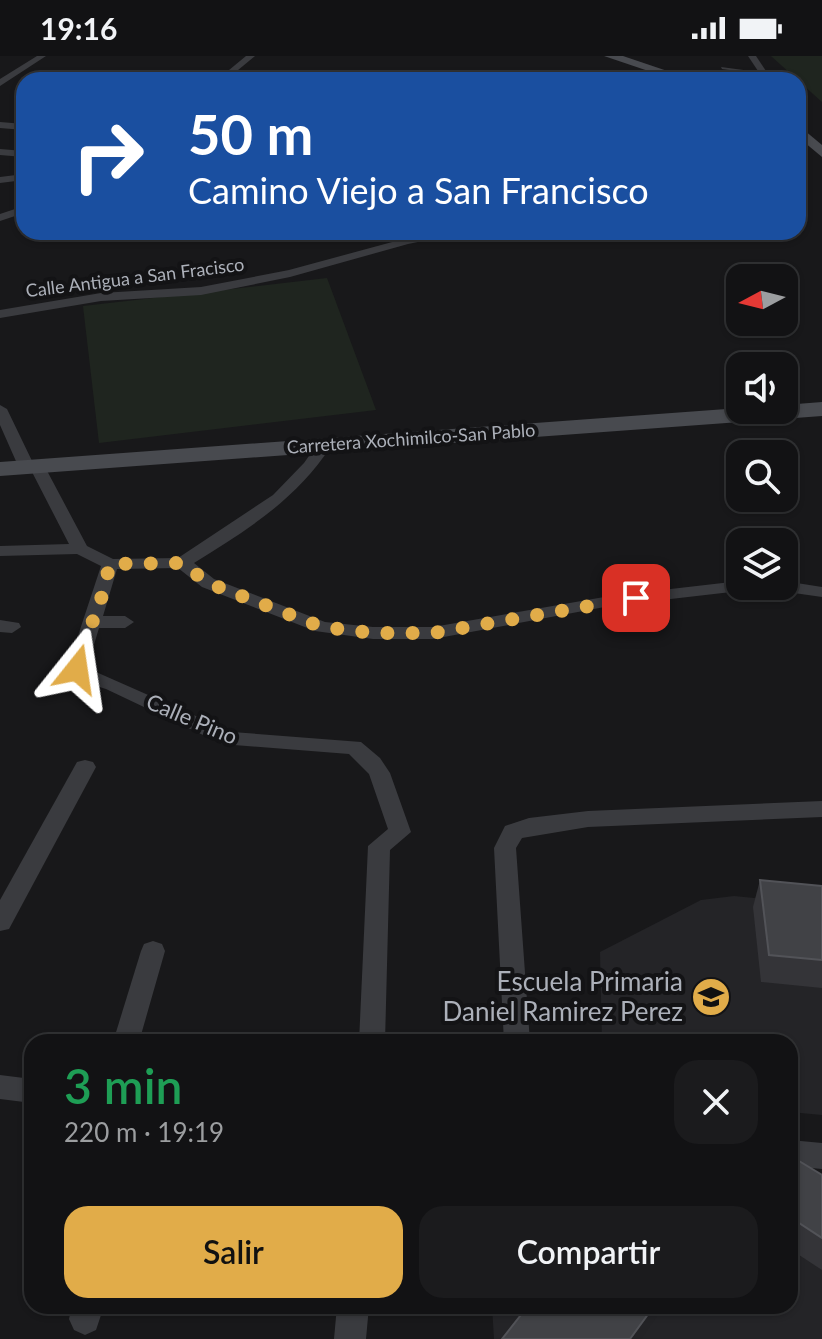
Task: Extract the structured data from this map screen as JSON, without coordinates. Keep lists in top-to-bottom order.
{
  "streets": {
    "street": ["Calle Antigua a San Fracisco", "Carretera Xochimilco-San Pablo", "Calle Pino"]
  },
  "places": {
    "school or university": ["Escuela Primaria Daniel Ramirez Perez"]
  },
  "north": "left",
  "page": {
    "status": "19:16",
    "turn": ["50 m", "Camino Viejo a San Francisco"],
    "heading": ["3 min", "220 m · 19:19"],
    "buttons": ["Salir", "Compartir"]
  }
}
